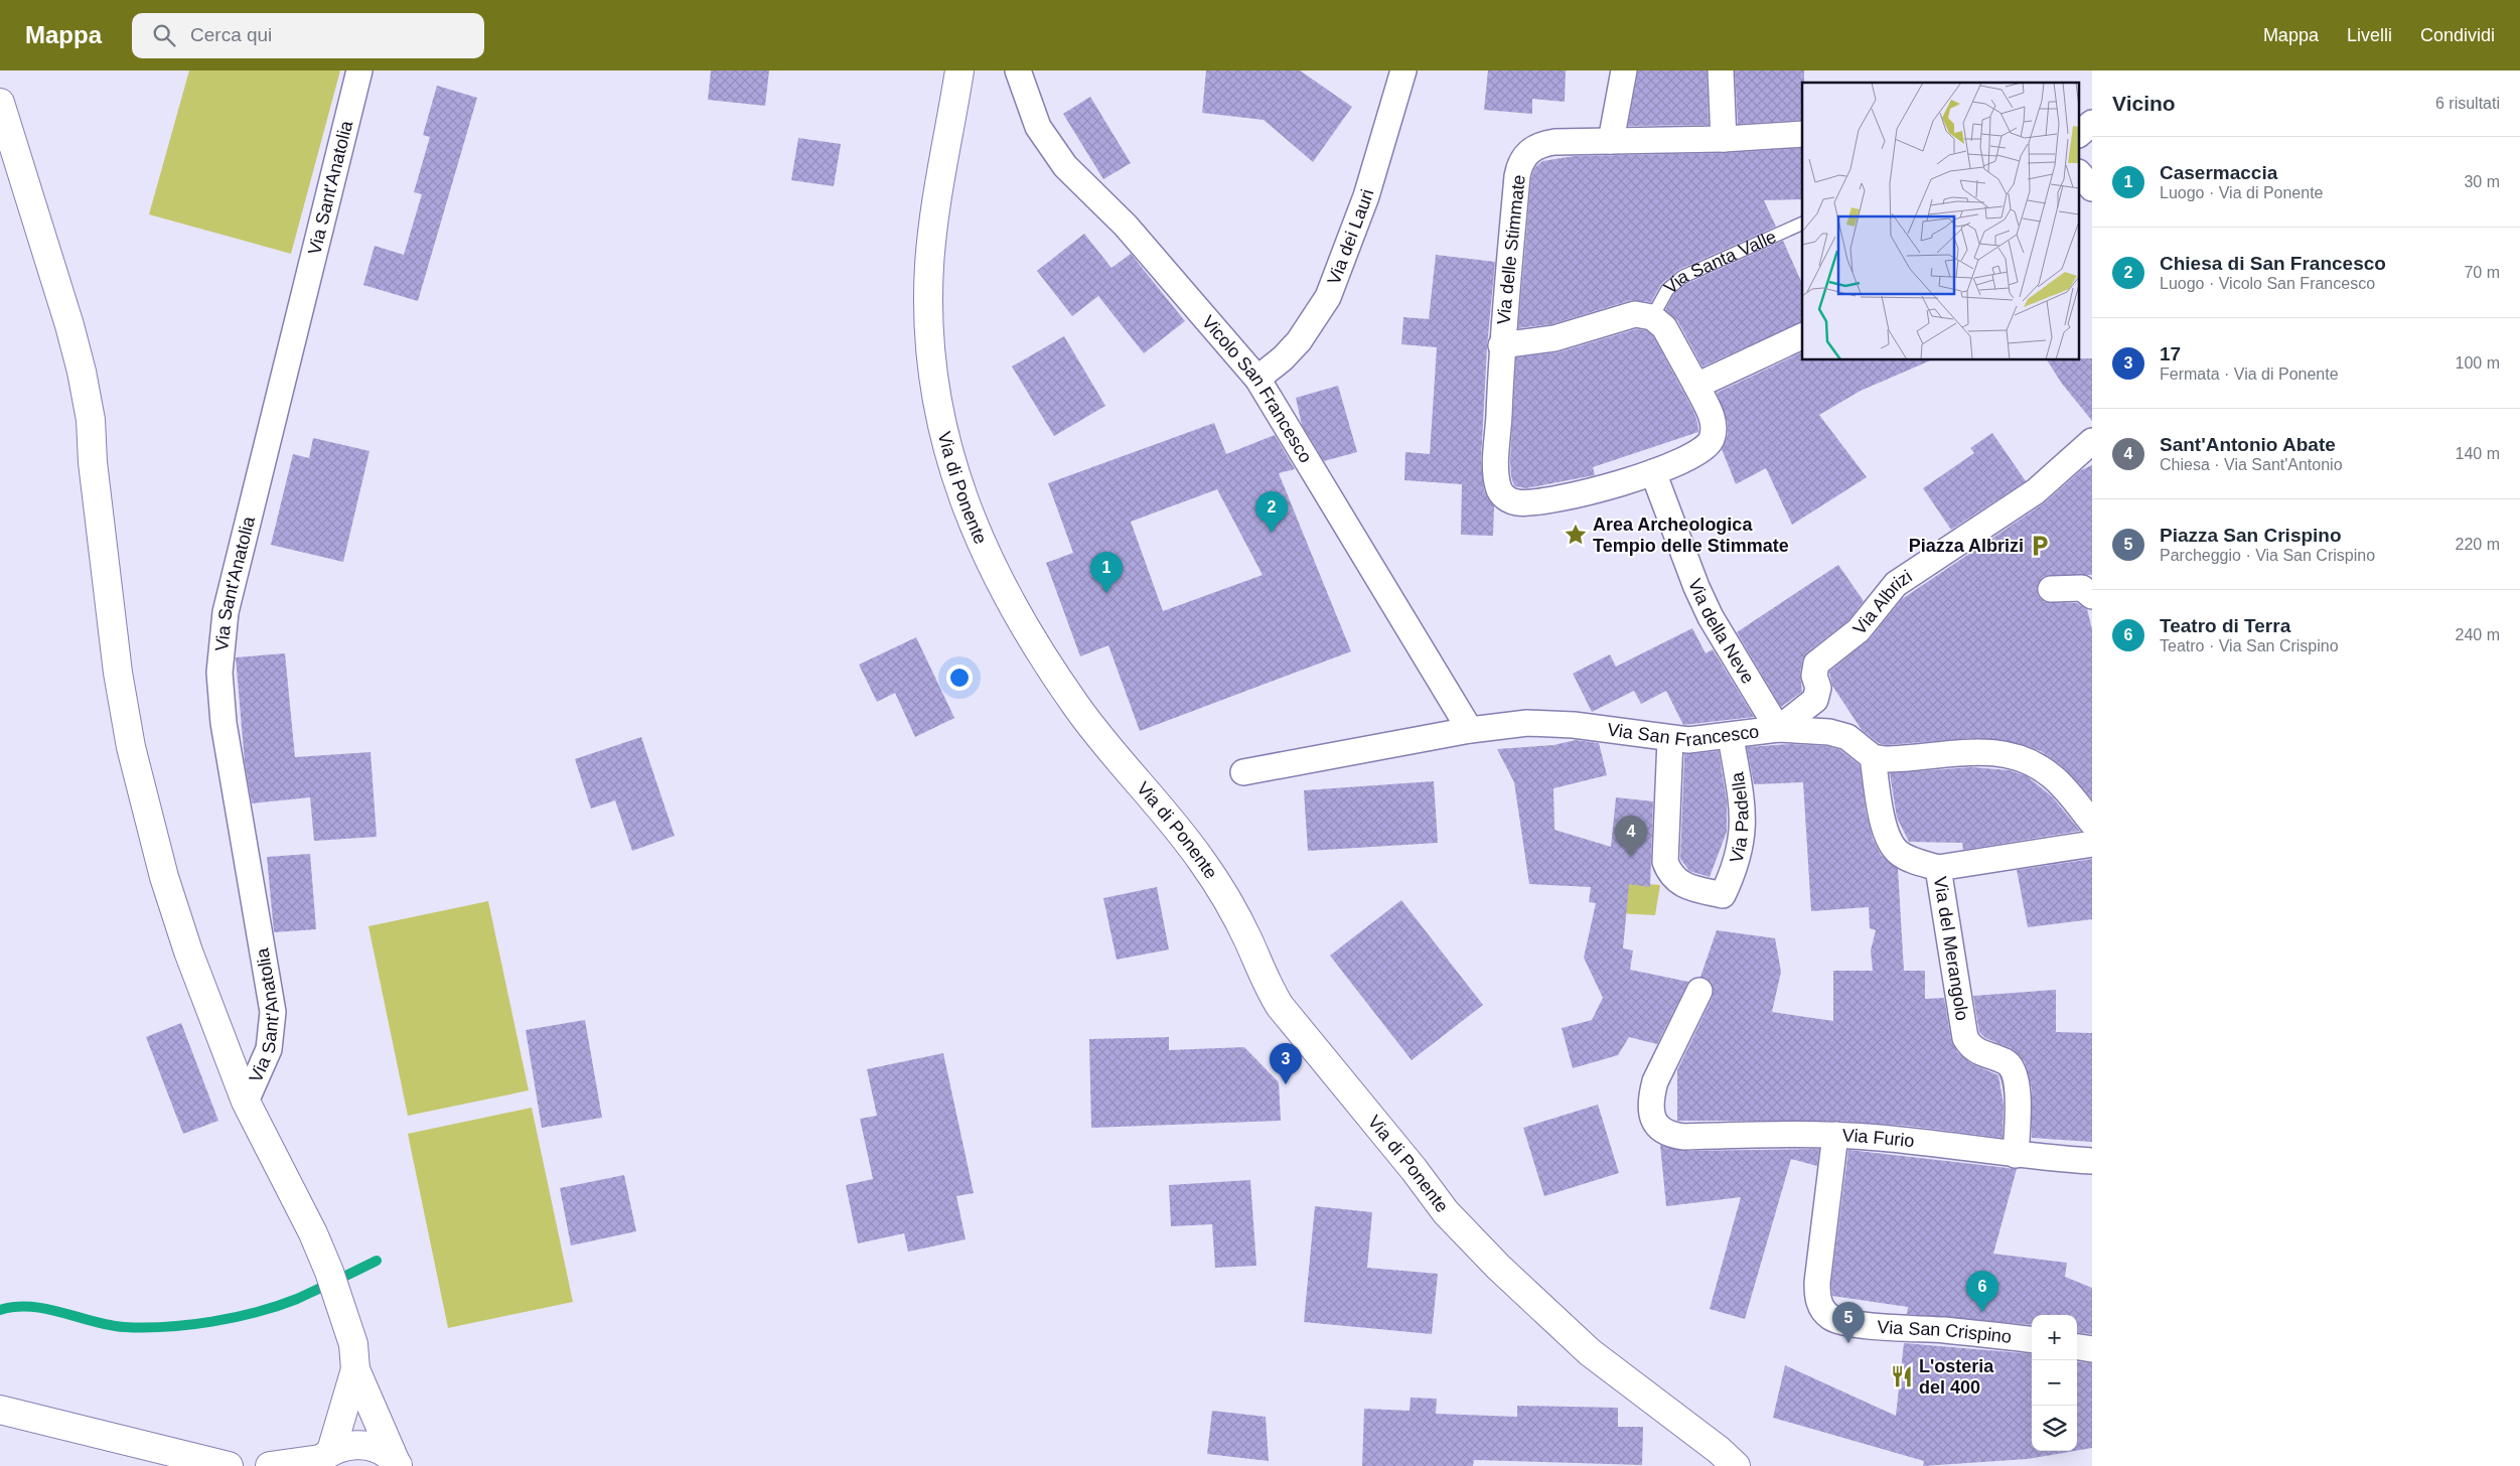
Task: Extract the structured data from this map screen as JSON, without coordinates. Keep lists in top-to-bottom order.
{
  "streets": {
    "main road": ["Via Sant'Anatolia", "Via di Ponente"],
    "street": [
      "Via dei Lauri",
      "Via delle Stimmate",
      "Via Santa Valle",
      "Vicolo San Francesco",
      "Via Albrizi",
      "Via della Neve",
      "Via San Francesco",
      "Via Padella",
      "Via del Merangolo",
      "Via Furio",
      "Via San Crispino"
    ]
  },
  "crossings": [
    ["Via dei Lauri", "Vicolo San Francesco"],
    ["Via delle Stimmate", "Via Santa Valle"],
    ["Via delle Stimmate", "Via della Neve"],
    ["Vicolo San Francesco", "Via San Francesco"],
    ["Via Albrizi", "Via della Neve"],
    ["Via Albrizi", "Via San Francesco"],
    ["Via della Neve", "Via San Francesco"],
    ["Via San Francesco", "Via Padella"],
    ["Via del Merangolo", "Via Furio"],
    ["Via Furio", "Via San Crispino"]
  ],
  "places": {
    "place": ["Area Archeologica Tempio delle Stimmate"],
    "parking": ["Piazza Albrizi"],
    "restaurant": ["L'osteria del 400"]
  },
  "page": {
    "header": "Mappa",
    "search": "Cerca qui",
    "nav": ["Mappa", "Livelli", "Condividi"],
    "heading": ["Vicino", "6 risultati"],
    "list": [
      {
        "mark": "1",
        "name": "Casermaccia",
        "note": "Luogo · Via di Ponente",
        "value": "30 m"
      },
      {
        "mark": "2",
        "name": "Chiesa di San Francesco",
        "note": "Luogo · Vicolo San Francesco",
        "value": "70 m"
      },
      {
        "mark": "3",
        "name": "17",
        "note": "Fermata · Via di Ponente",
        "value": "100 m"
      },
      {
        "mark": "4",
        "name": "Sant'Antonio Abate",
        "note": "Chiesa · Via Sant'Antonio",
        "value": "140 m"
      },
      {
        "mark": "5",
        "name": "Piazza San Crispino",
        "note": "Parcheggio · Via San Crispino",
        "value": "220 m"
      },
      {
        "mark": "6",
        "name": "Teatro di Terra",
        "note": "Teatro · Via San Crispino",
        "value": "240 m"
      }
    ],
    "pins": [
      "2",
      "1",
      "4",
      "3",
      "6",
      "5"
    ],
    "map_buttons": ["+", "−"]
  }
}
